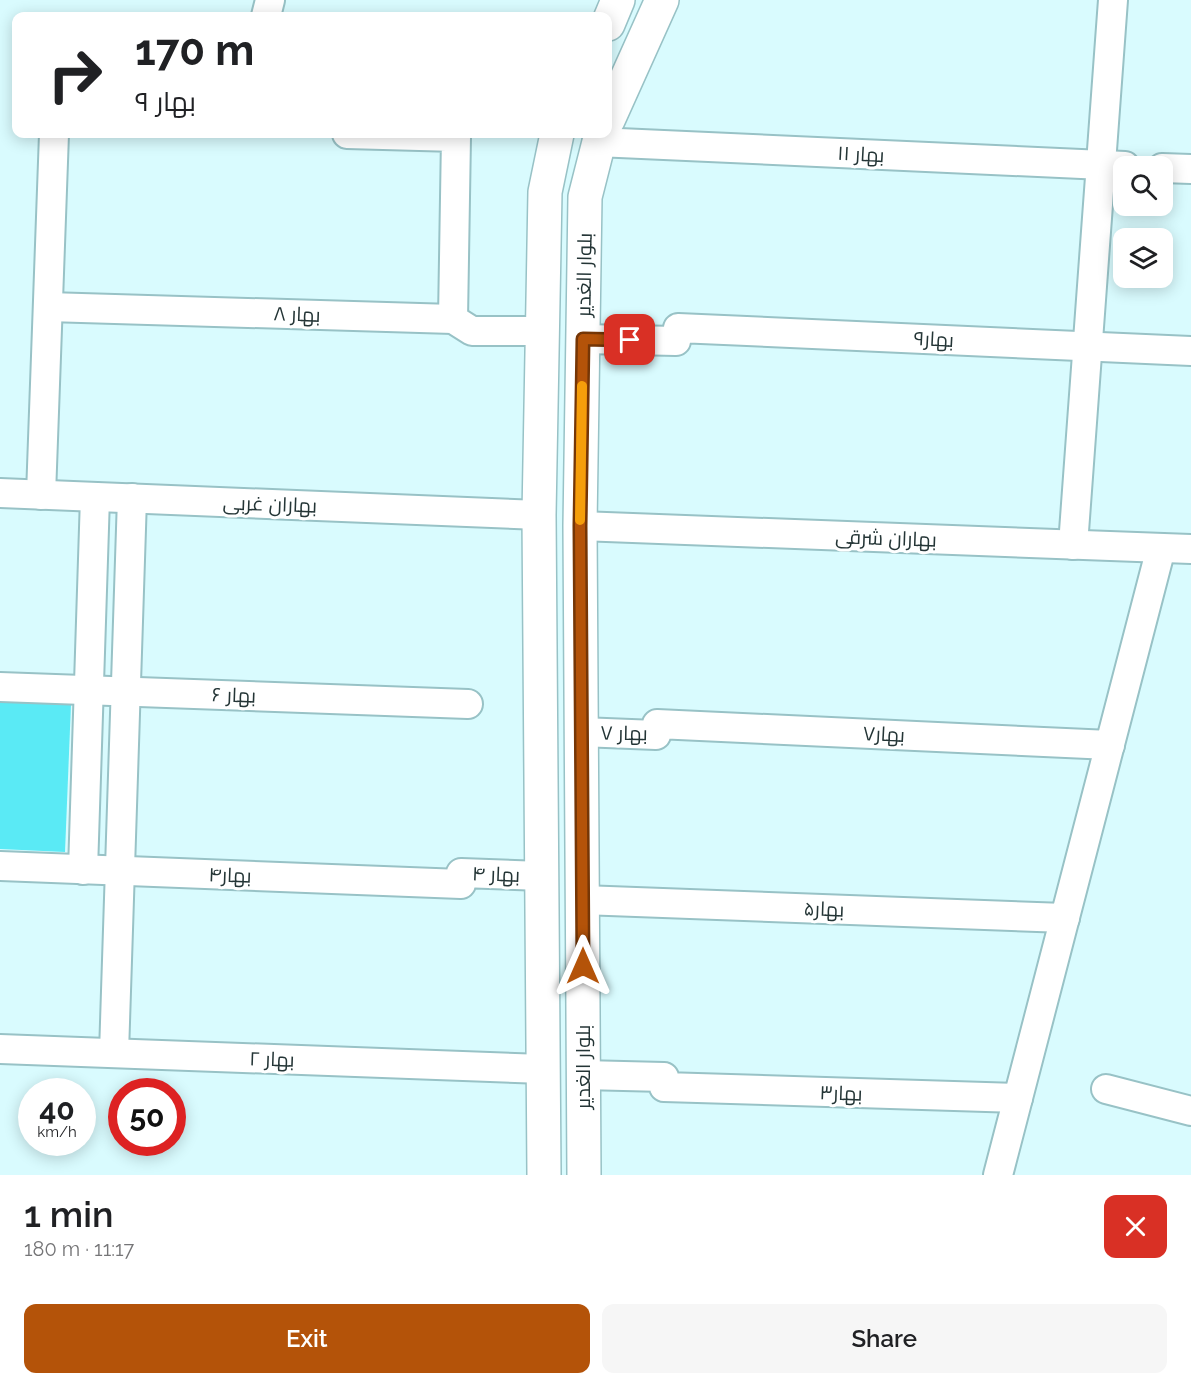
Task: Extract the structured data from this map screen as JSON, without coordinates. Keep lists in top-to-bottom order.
{
  "streets": {
    "main road": ["بلوار الغدیر"],
    "street": [
      "بهار ۱۱",
      "بهار ۸",
      "بهار۹",
      "بهاران غربی",
      "بهاران شرقی",
      "بهار ۶",
      "بهار ۷",
      "بهار۷",
      "بهار ۴",
      "بهار۴",
      "بهار۵",
      "بهار ۲",
      "بهار۳"
    ]
  },
  "crossings": [
    ["بلوار الغدیر", "بهار ۸"],
    ["بلوار الغدیر", "بهار۹"],
    ["بلوار الغدیر", "بهاران غربی"],
    ["بلوار الغدیر", "بهاران شرقی"],
    ["بلوار الغدیر", "بهار ۷"],
    ["بلوار الغدیر", "بهار ۴"],
    ["بلوار الغدیر", "بهار۵"],
    ["بلوار الغدیر", "بهار ۲"],
    ["بلوار الغدیر", "بهار۳"],
    ["بهار ۷", "بهار۷"],
    ["بهار ۴", "بهار۴"]
  ],
  "page": {
    "turn": ["170 m", "بهار ۹"],
    "speed": "40 km/h",
    "limit": "50",
    "heading": ["1 min", "180 m · 11:17"],
    "buttons": ["Exit", "Share"]
  }
}
